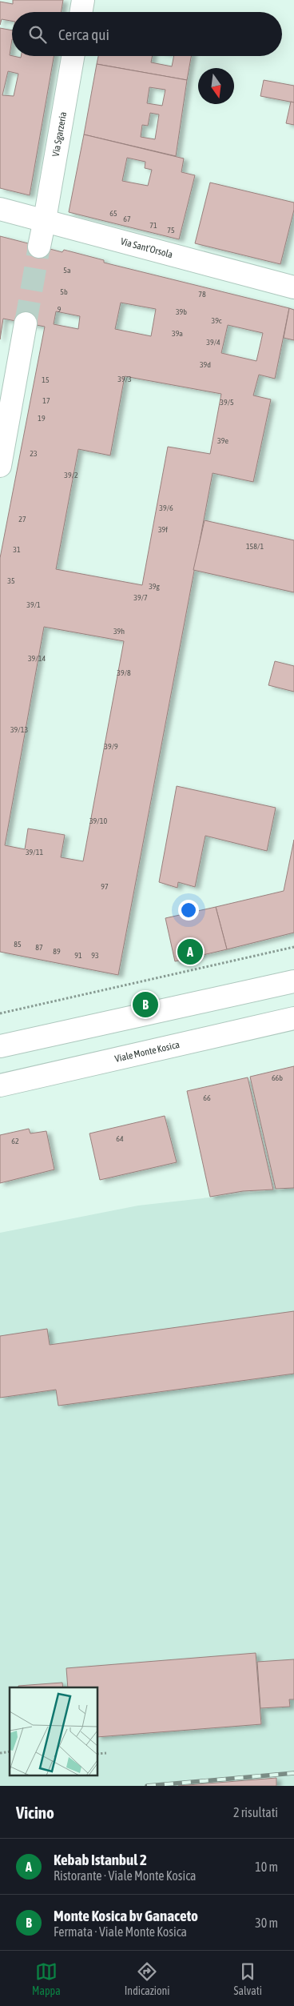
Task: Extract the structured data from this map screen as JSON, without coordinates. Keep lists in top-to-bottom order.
{
  "streets": {
    "street": ["Via Sgarzeria", "Via Sant'Orsola", "Viale Monte Kosica"]
  },
  "crossings": [
    ["Via Sgarzeria", "Via Sant'Orsola"]
  ],
  "house_numbers": [
    "65",
    "67",
    "71",
    "75",
    "5a",
    "5b",
    "78",
    "9",
    "39b",
    "39c",
    "39a",
    "39/4",
    "39d",
    "39/3",
    "15",
    "17",
    "39/5",
    "19",
    "39e",
    "23",
    "39/2",
    "39/6",
    "27",
    "39f",
    "158/1",
    "31",
    "35",
    "39g",
    "39/7",
    "39/1",
    "39h",
    "39/14",
    "39/8",
    "39/13",
    "39/9",
    "39/10",
    "39/11",
    "97",
    "85",
    "87",
    "89",
    "91",
    "93",
    "66b",
    "66",
    "64",
    "62"
  ],
  "north": "bottom",
  "page": {
    "search": "Cerca qui",
    "pins": ["A", "B"],
    "heading": ["Vicino", "2 risultati"],
    "list": [
      {
        "mark": "A",
        "name": "Kebab Istanbul 2",
        "note": "Ristorante · Viale Monte Kosica",
        "value": "10 m"
      },
      {
        "mark": "B",
        "name": "Monte Kosica bv Ganaceto",
        "note": "Fermata · Viale Monte Kosica",
        "value": "30 m"
      }
    ],
    "nav": ["Mappa", "Indicazioni", "Salvati"]
  }
}
